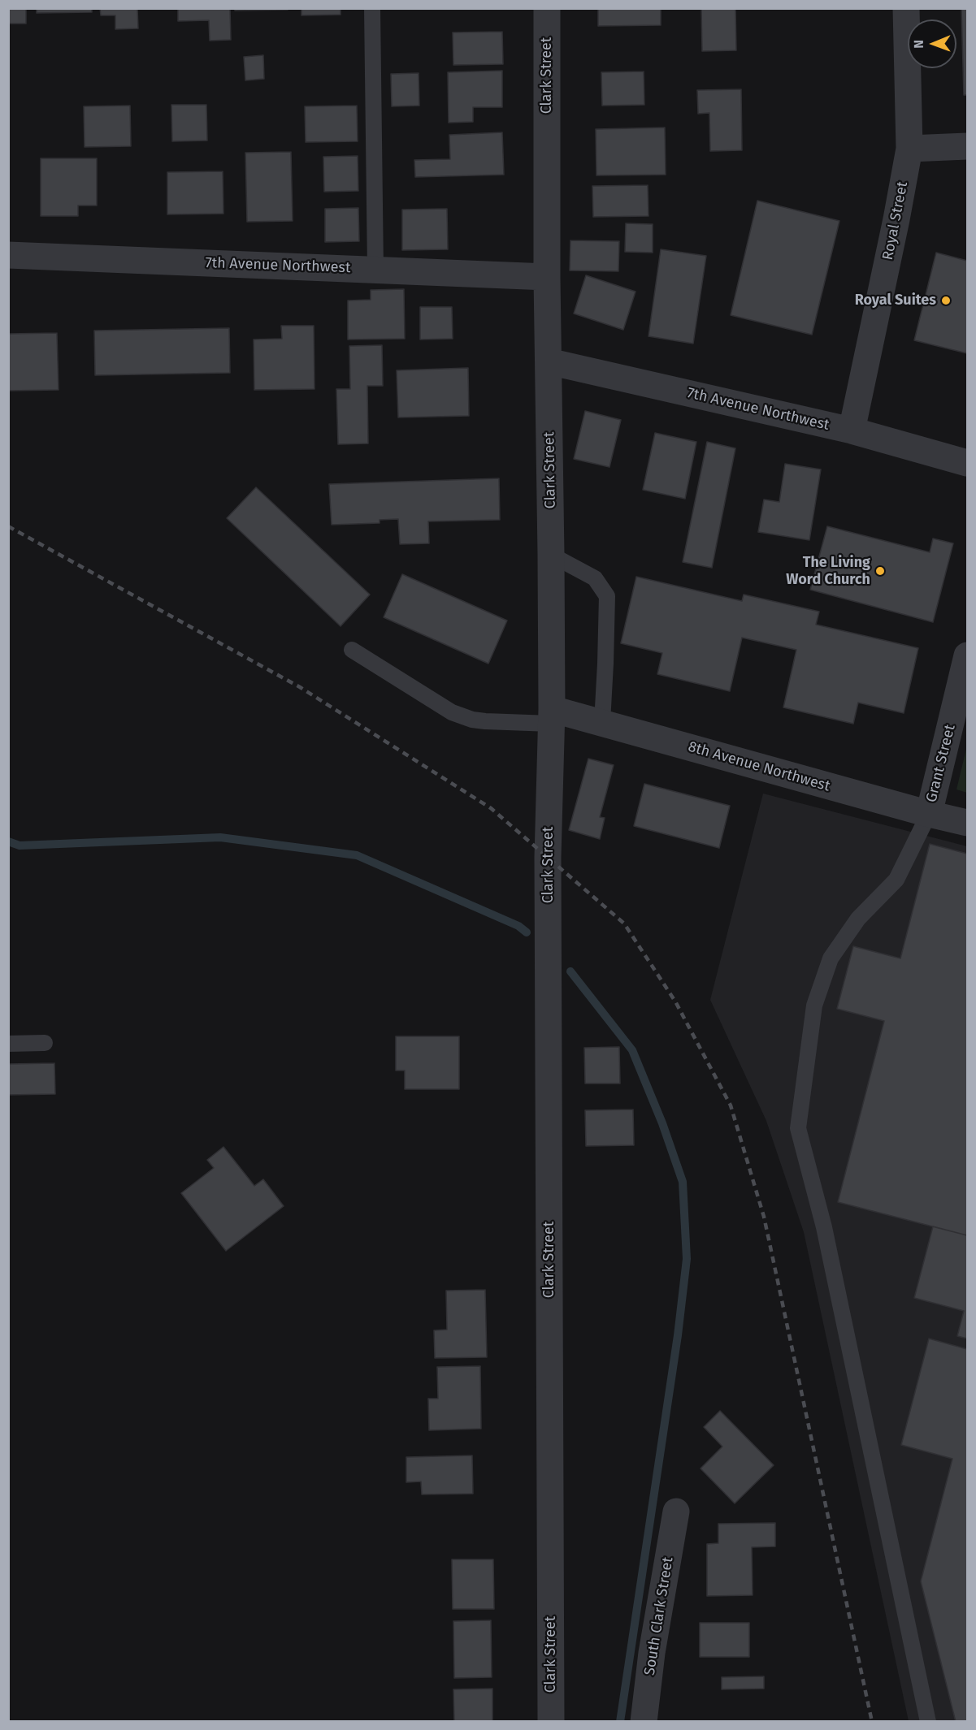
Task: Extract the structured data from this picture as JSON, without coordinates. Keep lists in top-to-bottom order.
{
  "streets": {
    "street": [
      "Clark Street",
      "Royal Street",
      "7th Avenue Northwest",
      "Grant Street",
      "8th Avenue Northwest",
      "South Clark Street"
    ]
  },
  "crossings": [
    ["Clark Street", "7th Avenue Northwest"],
    ["Clark Street", "8th Avenue Northwest"],
    ["Royal Street", "7th Avenue Northwest"],
    ["Grant Street", "8th Avenue Northwest"]
  ],
  "places": ["Royal Suites", "The Living Word Church"],
  "north": "left"
}
